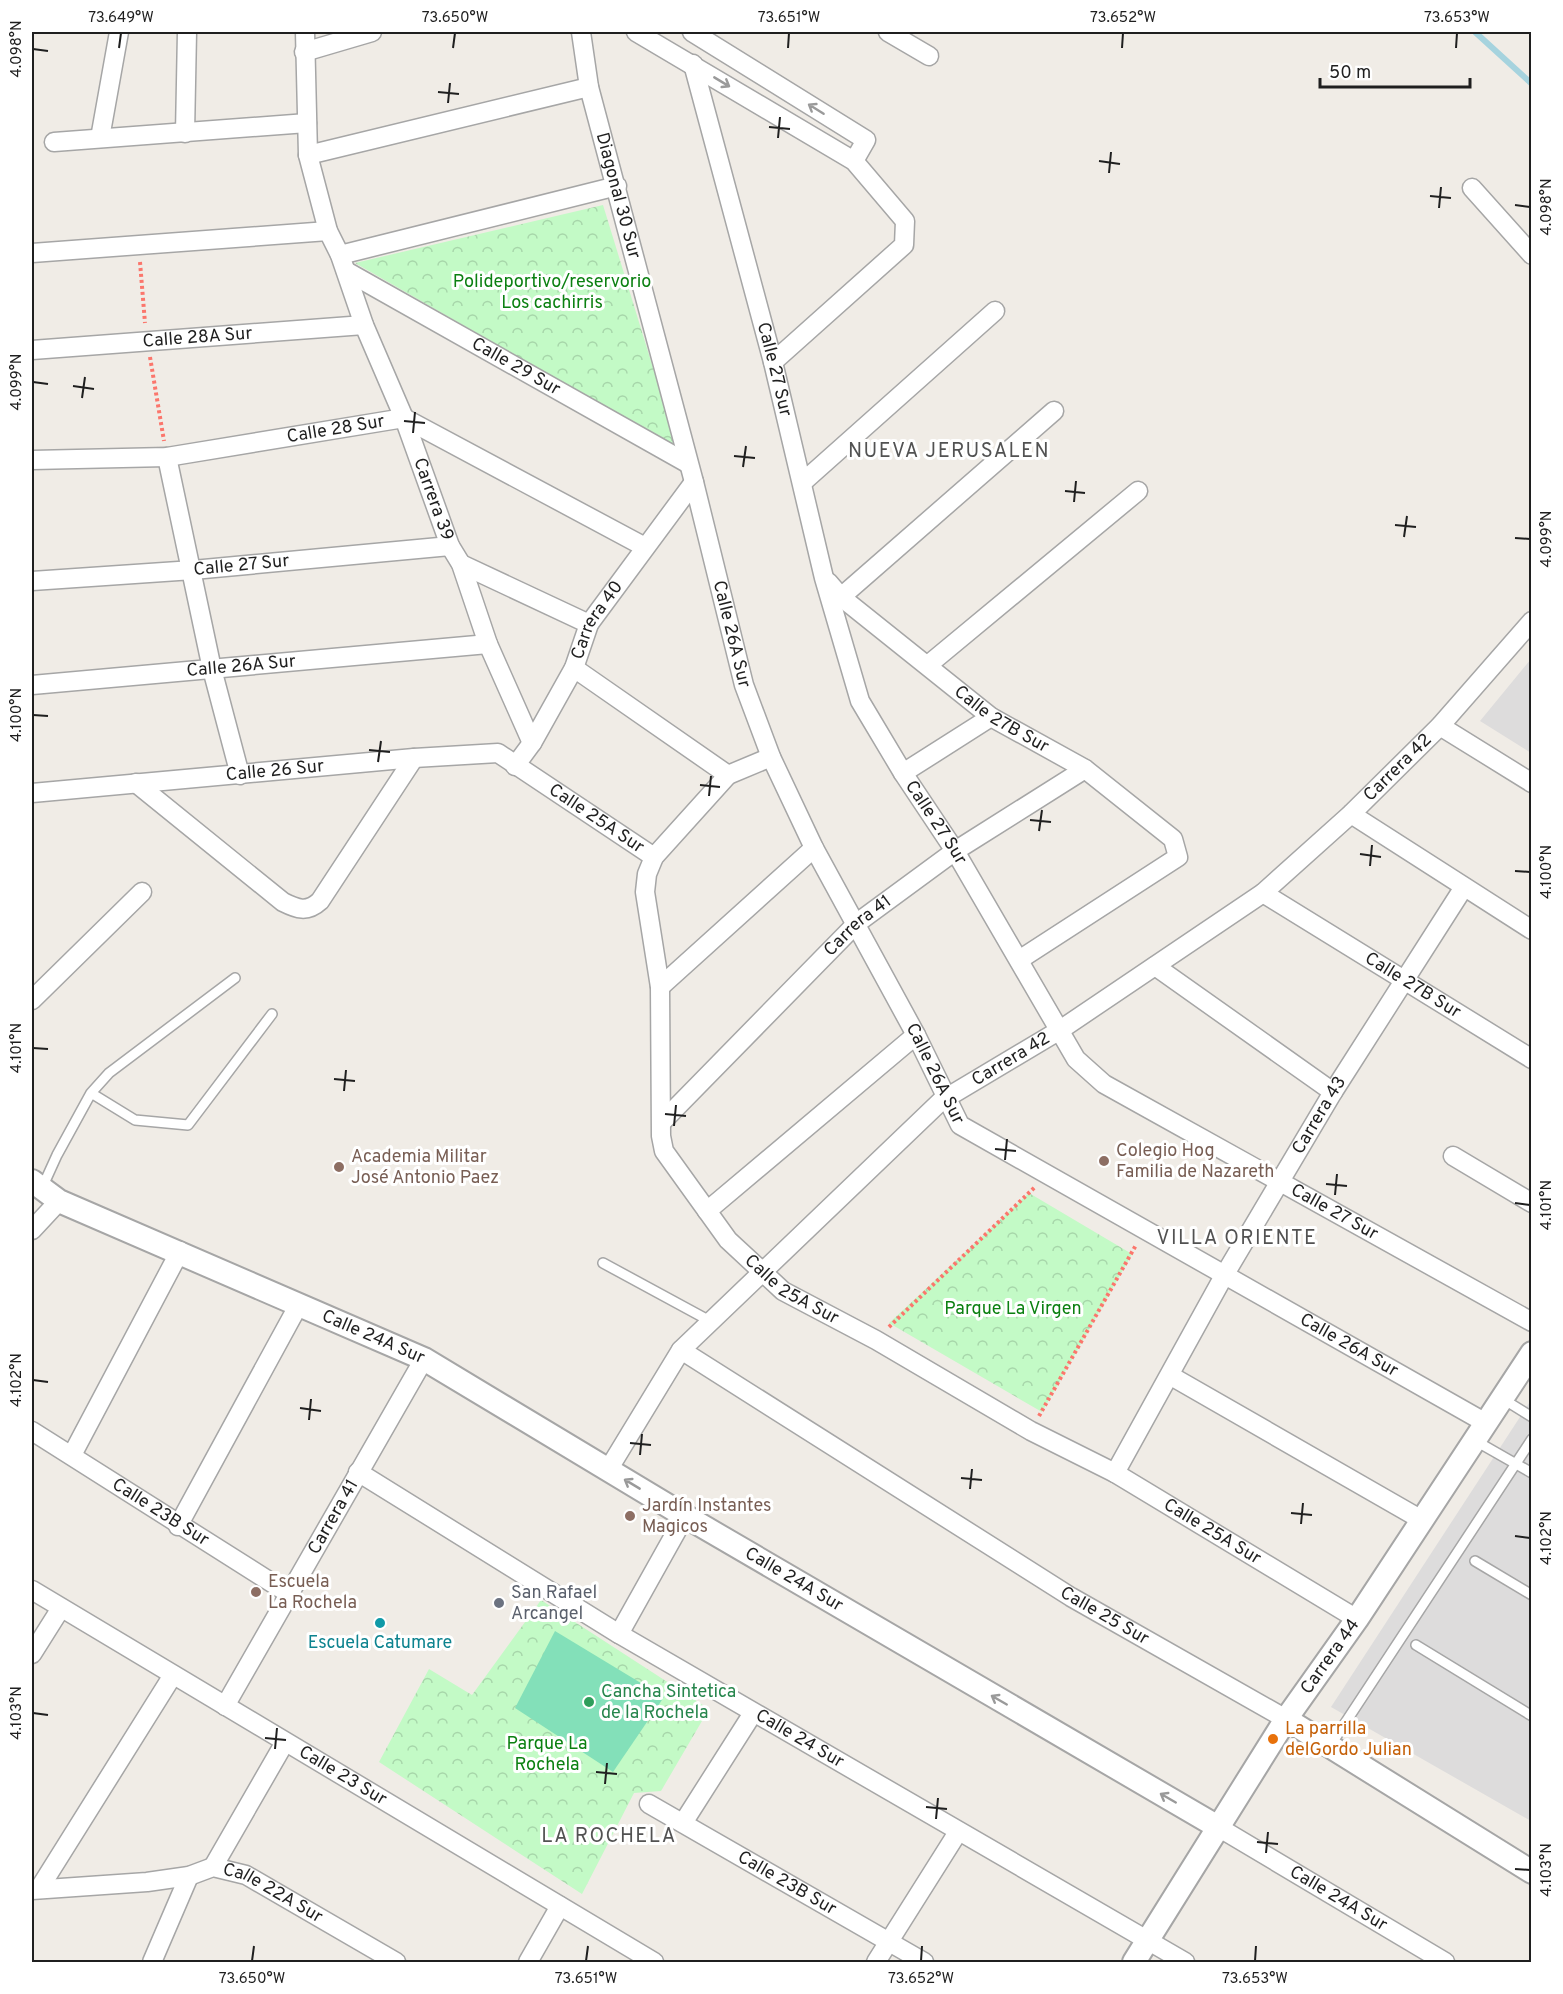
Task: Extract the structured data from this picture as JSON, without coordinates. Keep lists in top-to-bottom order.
{
  "streets": {
    "street": [
      "Diagonal 30 Sur",
      "Calle 28A Sur",
      "Calle 29 Sur",
      "Calle 27 Sur",
      "Calle 28 Sur",
      "Carrera 39",
      "Carrera 40",
      "Calle 26A Sur",
      "Calle 27B Sur",
      "Carrera 42",
      "Calle 26 Sur",
      "Calle 25A Sur",
      "Carrera 41",
      "Carrera 43",
      "Calle 24A Sur",
      "Calle 23B Sur",
      "Calle 25 Sur",
      "Carrera 44",
      "Calle 24 Sur",
      "Calle 23 Sur",
      "Calle 22A Sur"
    ]
  },
  "crossings": [
    ["Diagonal 30 Sur", "Calle 29 Sur"],
    ["Diagonal 30 Sur", "Calle 26A Sur"],
    ["Calle 28A Sur", "Carrera 39"],
    ["Calle 29 Sur", "Carrera 39"],
    ["Calle 29 Sur", "Calle 26A Sur"],
    ["Calle 27 Sur", "Carrera 39"],
    ["Calle 27 Sur", "Calle 27B Sur"],
    ["Calle 27 Sur", "Carrera 42"],
    ["Calle 27 Sur", "Carrera 41"],
    ["Calle 27 Sur", "Carrera 43"],
    ["Calle 28 Sur", "Carrera 39"],
    ["Calle 28 Sur", "Carrera 40"],
    ["Carrera 39", "Carrera 40"],
    ["Carrera 39", "Calle 26A Sur"],
    ["Carrera 40", "Calle 26A Sur"],
    ["Carrera 40", "Calle 26 Sur"],
    ["Carrera 40", "Calle 25A Sur"],
    ["Calle 26A Sur", "Carrera 42"],
    ["Calle 26A Sur", "Carrera 41"],
    ["Calle 26A Sur", "Carrera 43"],
    ["Calle 26A Sur", "Carrera 44"],
    ["Calle 27B Sur", "Carrera 42"],
    ["Calle 27B Sur", "Carrera 41"],
    ["Calle 27B Sur", "Carrera 43"],
    ["Carrera 42", "Calle 25A Sur"],
    ["Carrera 42", "Calle 24A Sur"],
    ["Carrera 42", "Calle 25 Sur"],
    ["Calle 26 Sur", "Calle 25A Sur"],
    ["Calle 25A Sur", "Carrera 41"],
    ["Calle 25A Sur", "Carrera 43"],
    ["Calle 25A Sur", "Carrera 44"],
    ["Carrera 41", "Calle 24A Sur"],
    ["Carrera 41", "Calle 23B Sur"],
    ["Carrera 41", "Calle 24 Sur"],
    ["Carrera 41", "Calle 23 Sur"],
    ["Calle 24A Sur", "Carrera 44"],
    ["Calle 25 Sur", "Carrera 44"],
    ["Carrera 44", "Calle 24 Sur"]
  ],
  "one_way": ["Calle 24A Sur"],
  "districts": ["NUEVA JERUSALEN", "VILLA ORIENTE", "LA ROCHELA"],
  "parks": ["Polideportivo/reservorio Los cachirris", "Parque La Virgen", "Parque La Rochela"],
  "places": [
    "Colegio Hog Familia de Nazareth",
    "Academia Militar José Antonio Paez",
    "Jardín Instantes Magicos",
    "Escuela La Rochela",
    "San Rafael Arcangel",
    "Escuela Catumare",
    "Cancha Sintetica de la Rochela",
    "La parrilla delGordo Julian"
  ],
  "scale_bar": "50 m",
  "coordinates": [
    "73.649°W",
    "73.650°W",
    "73.651°W",
    "73.652°W",
    "73.653°W",
    "4.098°N",
    "4.099°N",
    "4.100°N",
    "4.101°N",
    "4.102°N",
    "4.103°N"
  ]
}
